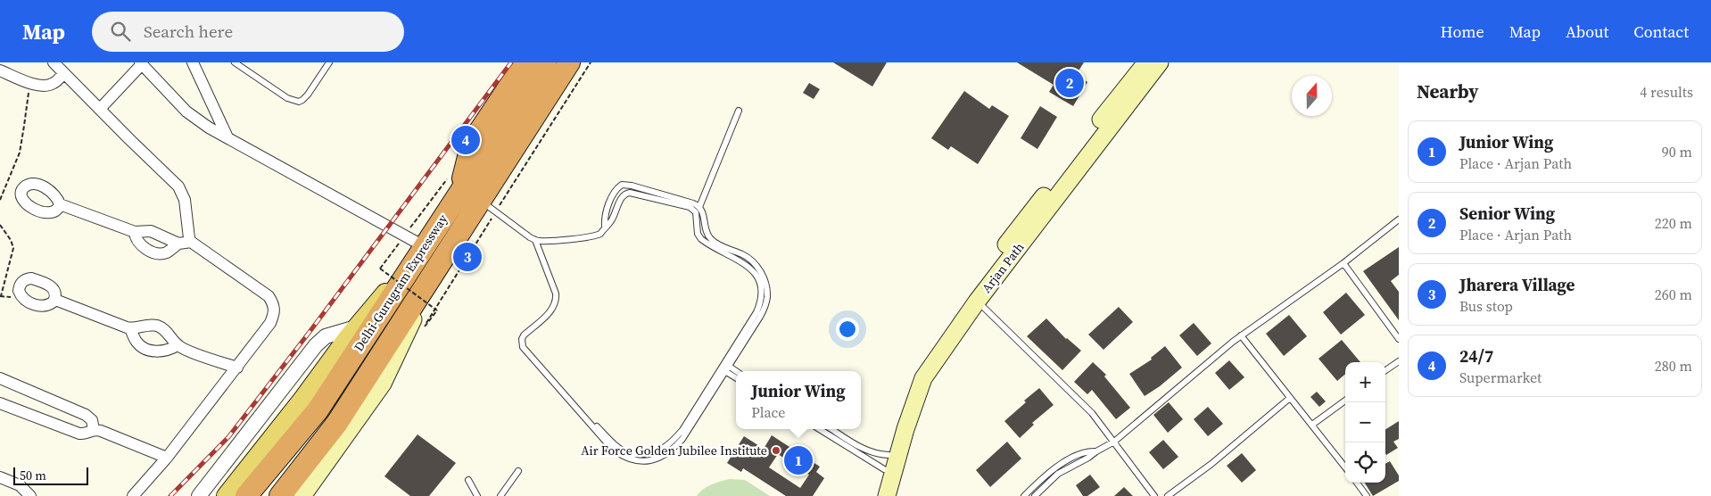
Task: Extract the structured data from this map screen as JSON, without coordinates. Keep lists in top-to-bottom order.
{
  "streets": {
    "highway": ["Delhi-Gurugram Expressway"],
    "main road": ["Arjan Path"]
  },
  "places": ["Air Force Golden Jubilee Institute"],
  "scale_bar": "50 m",
  "north": "top",
  "page": {
    "header": "Map",
    "search": "Search here",
    "nav": [
      "Home",
      "Map",
      "About",
      "Contact"
    ],
    "heading": ["Nearby", "4 results"],
    "pins": [
      "2",
      "4",
      "3",
      "1"
    ],
    "list": [
      {
        "mark": "1",
        "name": "Junior Wing",
        "note": "Place · Arjan Path",
        "value": "90 m"
      },
      {
        "mark": "2",
        "name": "Senior Wing",
        "note": "Place · Arjan Path",
        "value": "220 m"
      },
      {
        "mark": "3",
        "name": "Jharera Village",
        "note": "Bus stop",
        "value": "260 m"
      },
      {
        "mark": "4",
        "name": "24/7",
        "note": "Supermarket",
        "value": "280 m"
      }
    ],
    "map_buttons": ["+", "−"],
    "popup": ["Junior Wing", "Place"],
    "scale": "50 m"
  }
}
